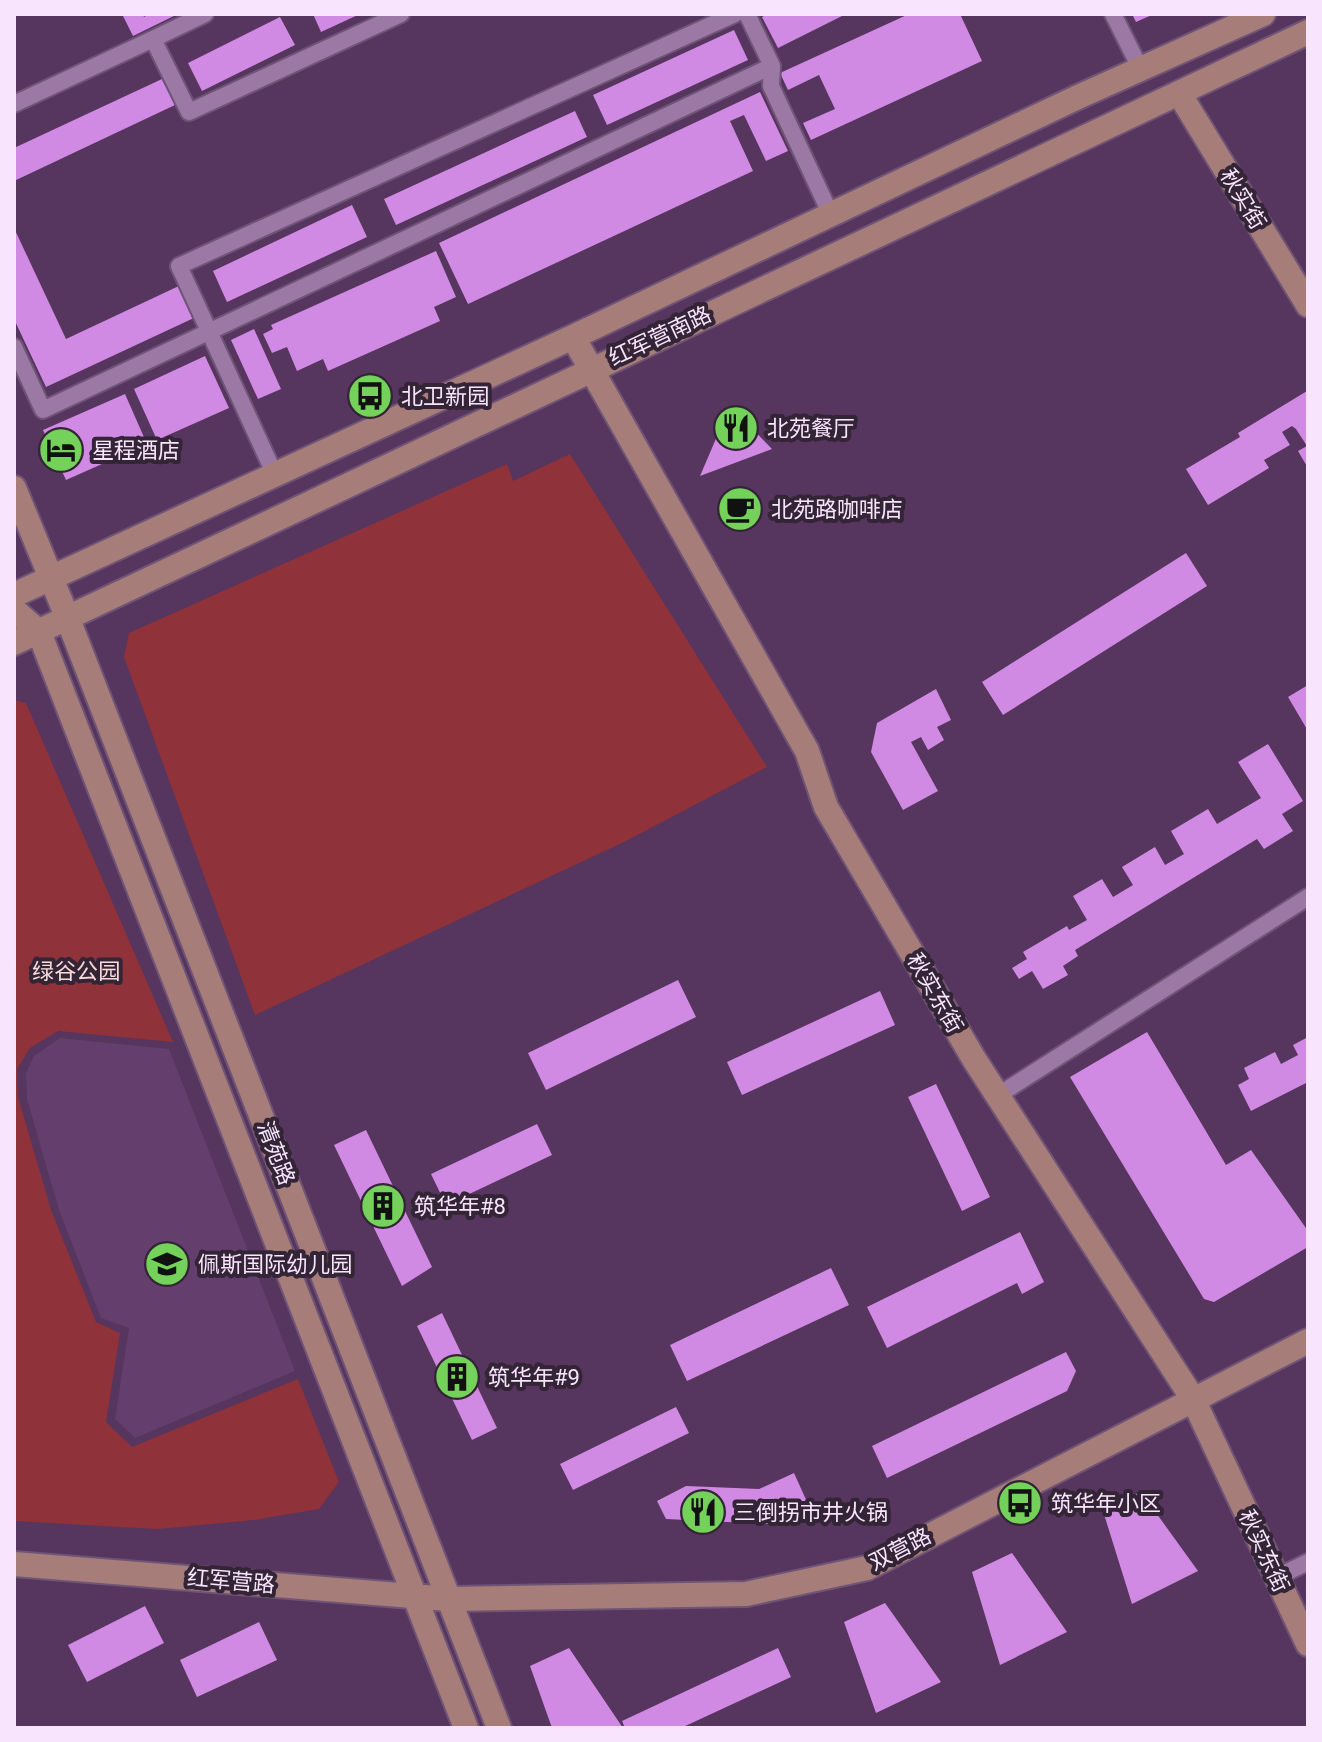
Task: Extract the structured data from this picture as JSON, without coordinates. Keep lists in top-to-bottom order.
{
  "streets": {
    "main road": [
      "秋实街",
      "红军营南路",
      "秋实东街",
      "清苑路",
      "双营路",
      "红军营路"
    ]
  },
  "crossings": [
    ["秋实街", "红军营南路"],
    ["红军营南路", "秋实东街"],
    ["红军营南路", "清苑路"],
    ["秋实东街", "双营路"],
    ["清苑路", "双营路"],
    ["清苑路", "红军营路"],
    ["双营路", "红军营路"]
  ],
  "parks": ["绿谷公园"],
  "places": {
    "bus stop": ["北卫新园", "筑华年小区"],
    "restaurant": ["北苑餐厅", "三倒拐市井火锅"],
    "hotel": ["星程酒店"],
    "cafe": ["北苑路咖啡店"],
    "building": ["筑华年#8", "筑华年#9"],
    "school or university": ["佩斯国际幼儿园"]
  }
}
